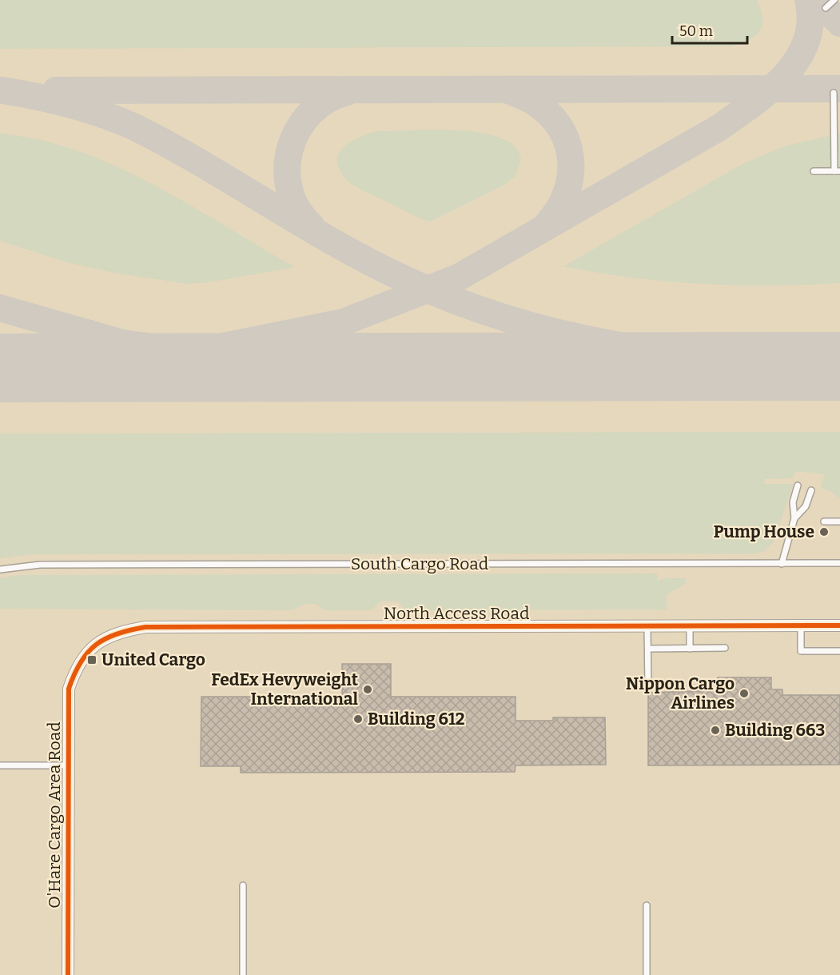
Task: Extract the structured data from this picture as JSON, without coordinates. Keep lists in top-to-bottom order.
{
  "streets": {
    "street": ["North Access Road", "O'Hare Cargo Area Road"],
    "lane": ["South Cargo Road"]
  },
  "crossings": [
    ["North Access Road", "O'Hare Cargo Area Road"]
  ],
  "places": {
    "other": [
      "Pump House",
      "FedEx Hevyweight International",
      "Nippon Cargo Airlines",
      "Building 612",
      "Building 663"
    ],
    "transit": ["United Cargo"]
  },
  "scale_bar": "50 m"
}
